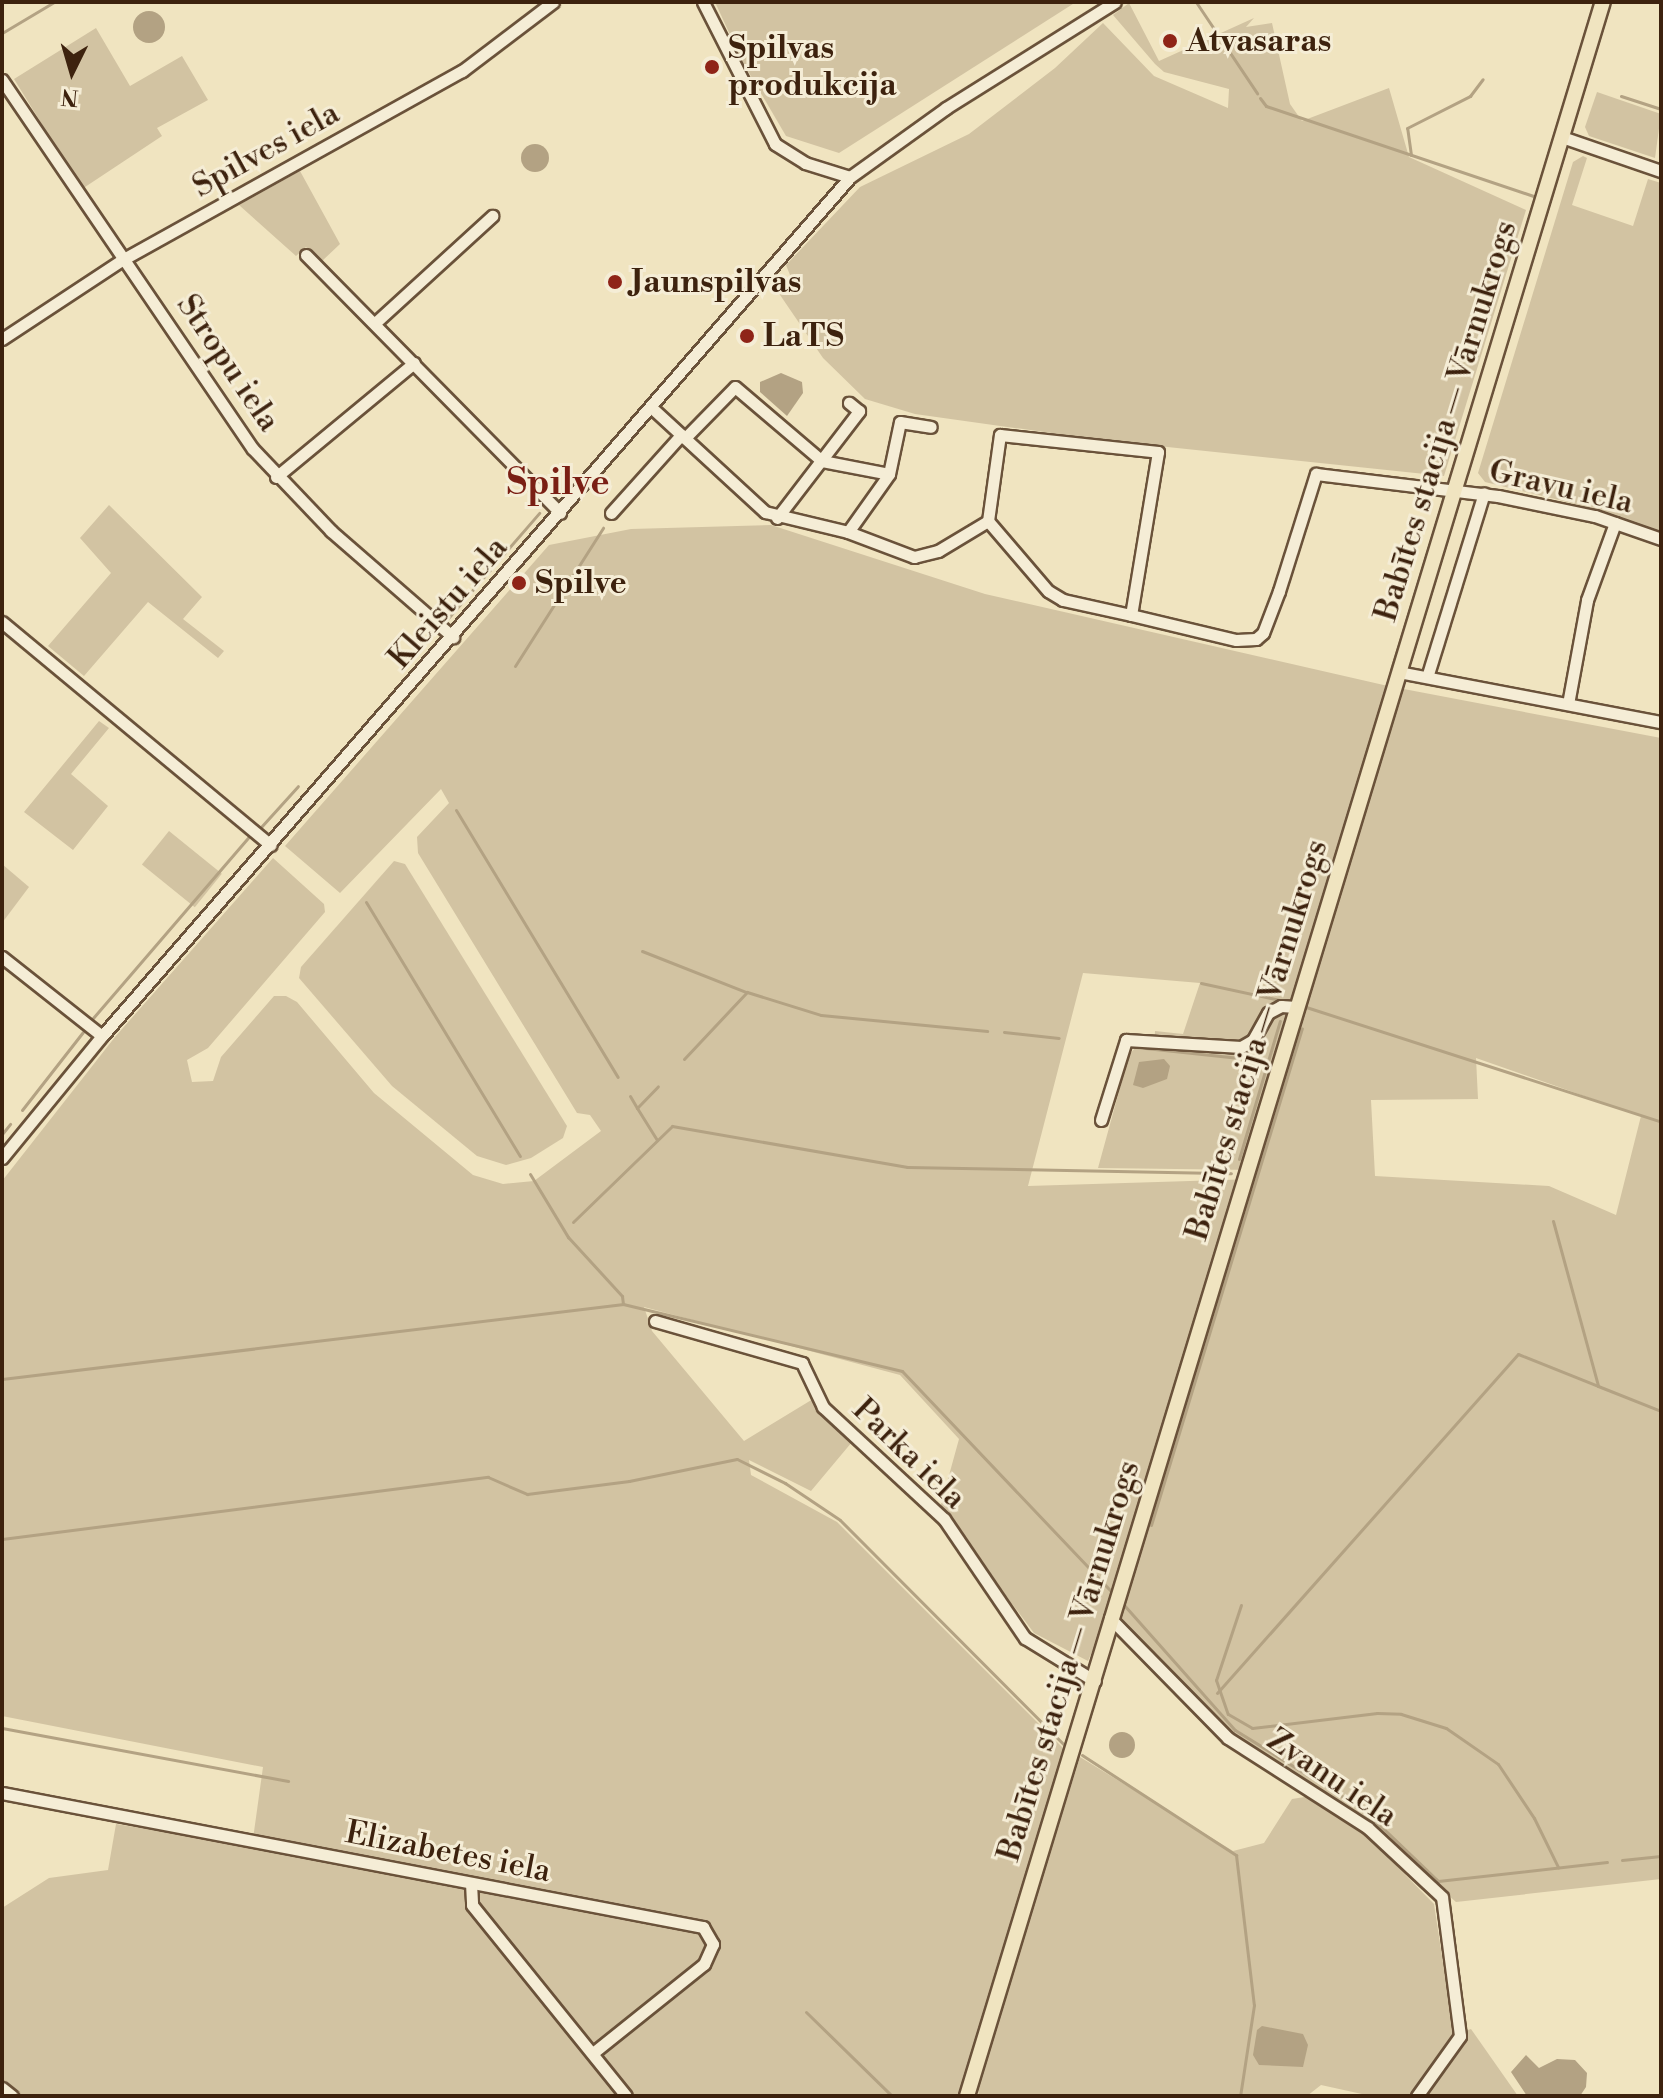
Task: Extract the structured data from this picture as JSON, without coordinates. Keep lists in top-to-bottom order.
{
  "streets": {
    "main road": ["Babītes stacija — Vārnukrogs"],
    "street": [
      "Spilves iela",
      "Stropu iela",
      "Gravu iela",
      "Kleistu iela",
      "Parka iela",
      "Zvanu iela",
      "Elizabetes iela"
    ]
  },
  "crossings": [
    ["Spilves iela", "Stropu iela"],
    ["Stropu iela", "Kleistu iela"],
    ["Babītes stacija — Vārnukrogs", "Gravu iela"],
    ["Babītes stacija — Vārnukrogs", "Parka iela"],
    ["Babītes stacija — Vārnukrogs", "Zvanu iela"]
  ],
  "districts": ["Spilve"],
  "places": [
    "Atvasaras",
    "Spilvas produkcija",
    "Jaunspilvas",
    "LaTS",
    "Spilve"
  ],
  "north": "bottom"
}
